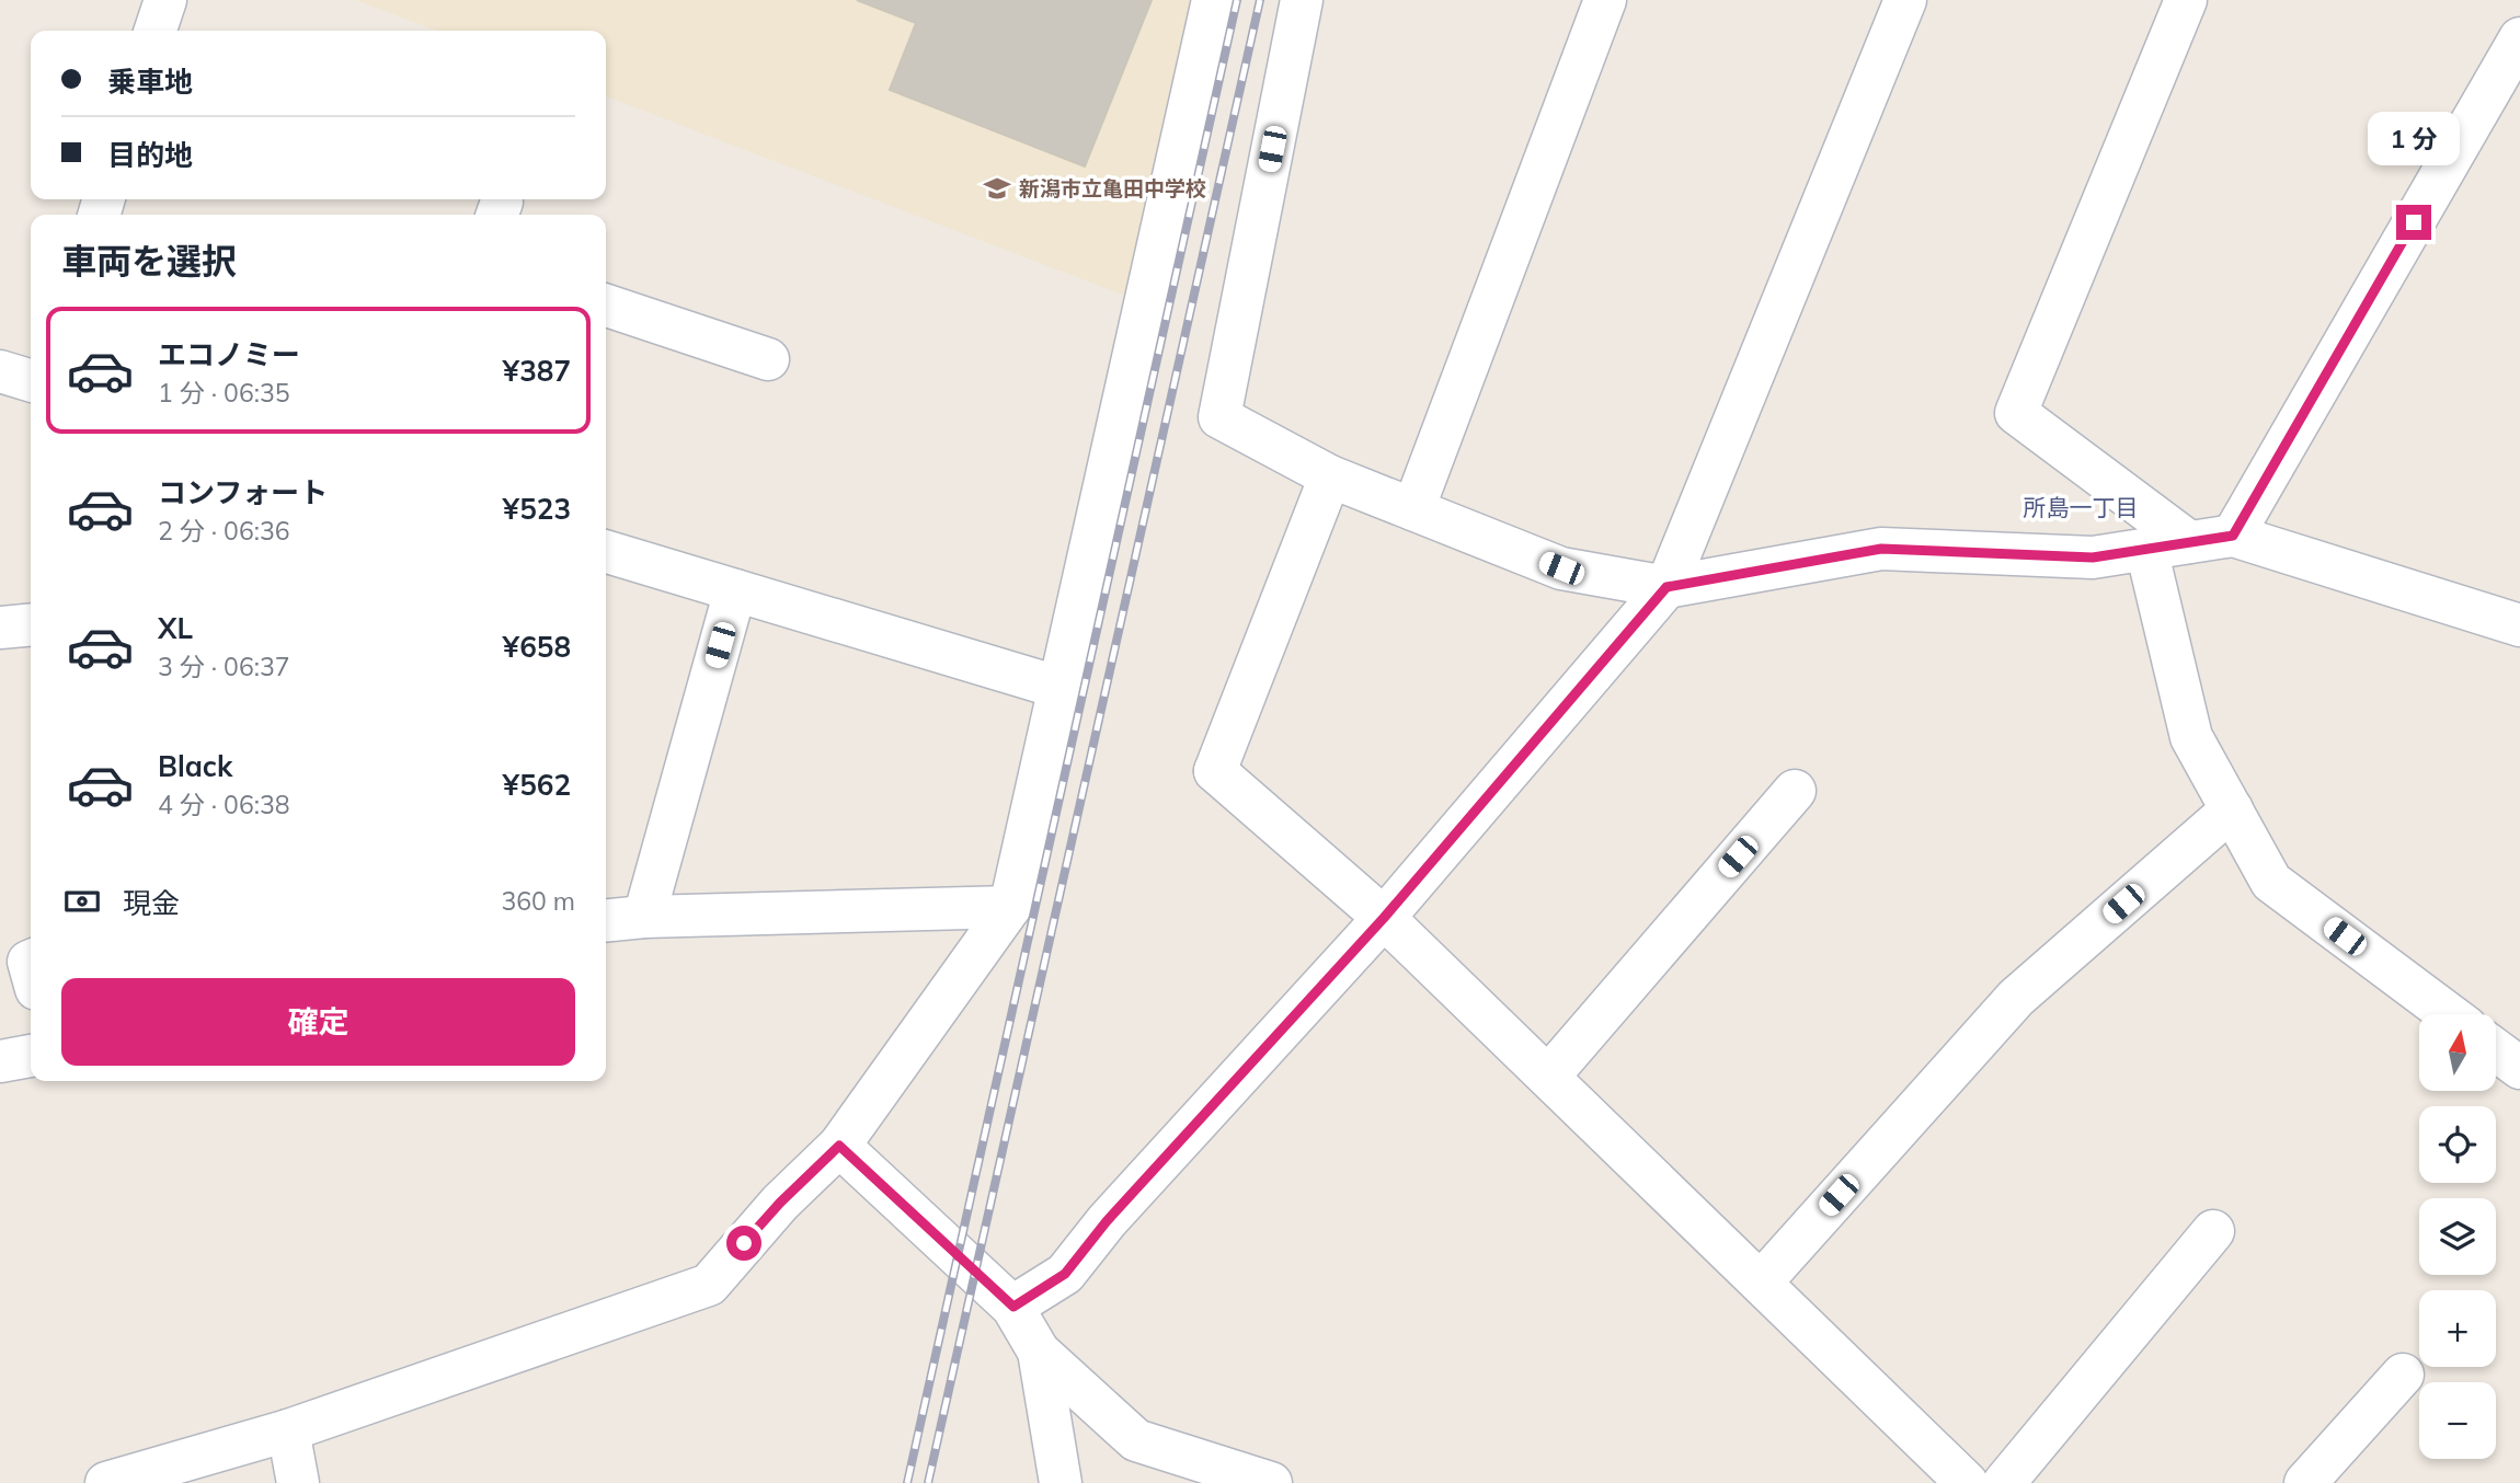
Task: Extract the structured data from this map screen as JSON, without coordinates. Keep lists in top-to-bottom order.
{
  "districts": ["所島一丁目"],
  "places": {
    "school or university": ["新潟市立亀田中学校"]
  },
  "north": "top",
  "page": {
    "banner": ["乗車地", "目的地"],
    "bubble": "1 分",
    "heading": "車両を選択",
    "list": [
      {
        "name": "エコノミー",
        "note": "1 分 · 06:35",
        "value": "¥387"
      },
      {
        "name": "コンフォート",
        "note": "2 分 · 06:36",
        "value": "¥523"
      },
      {
        "name": "XL",
        "note": "3 分 · 06:37",
        "value": "¥658"
      },
      {
        "name": "Black",
        "note": "4 分 · 06:38",
        "value": "¥562"
      }
    ],
    "pay": ["現金", "360 m"],
    "buttons": "確定",
    "map_buttons": ["+", "−"]
  }
}
